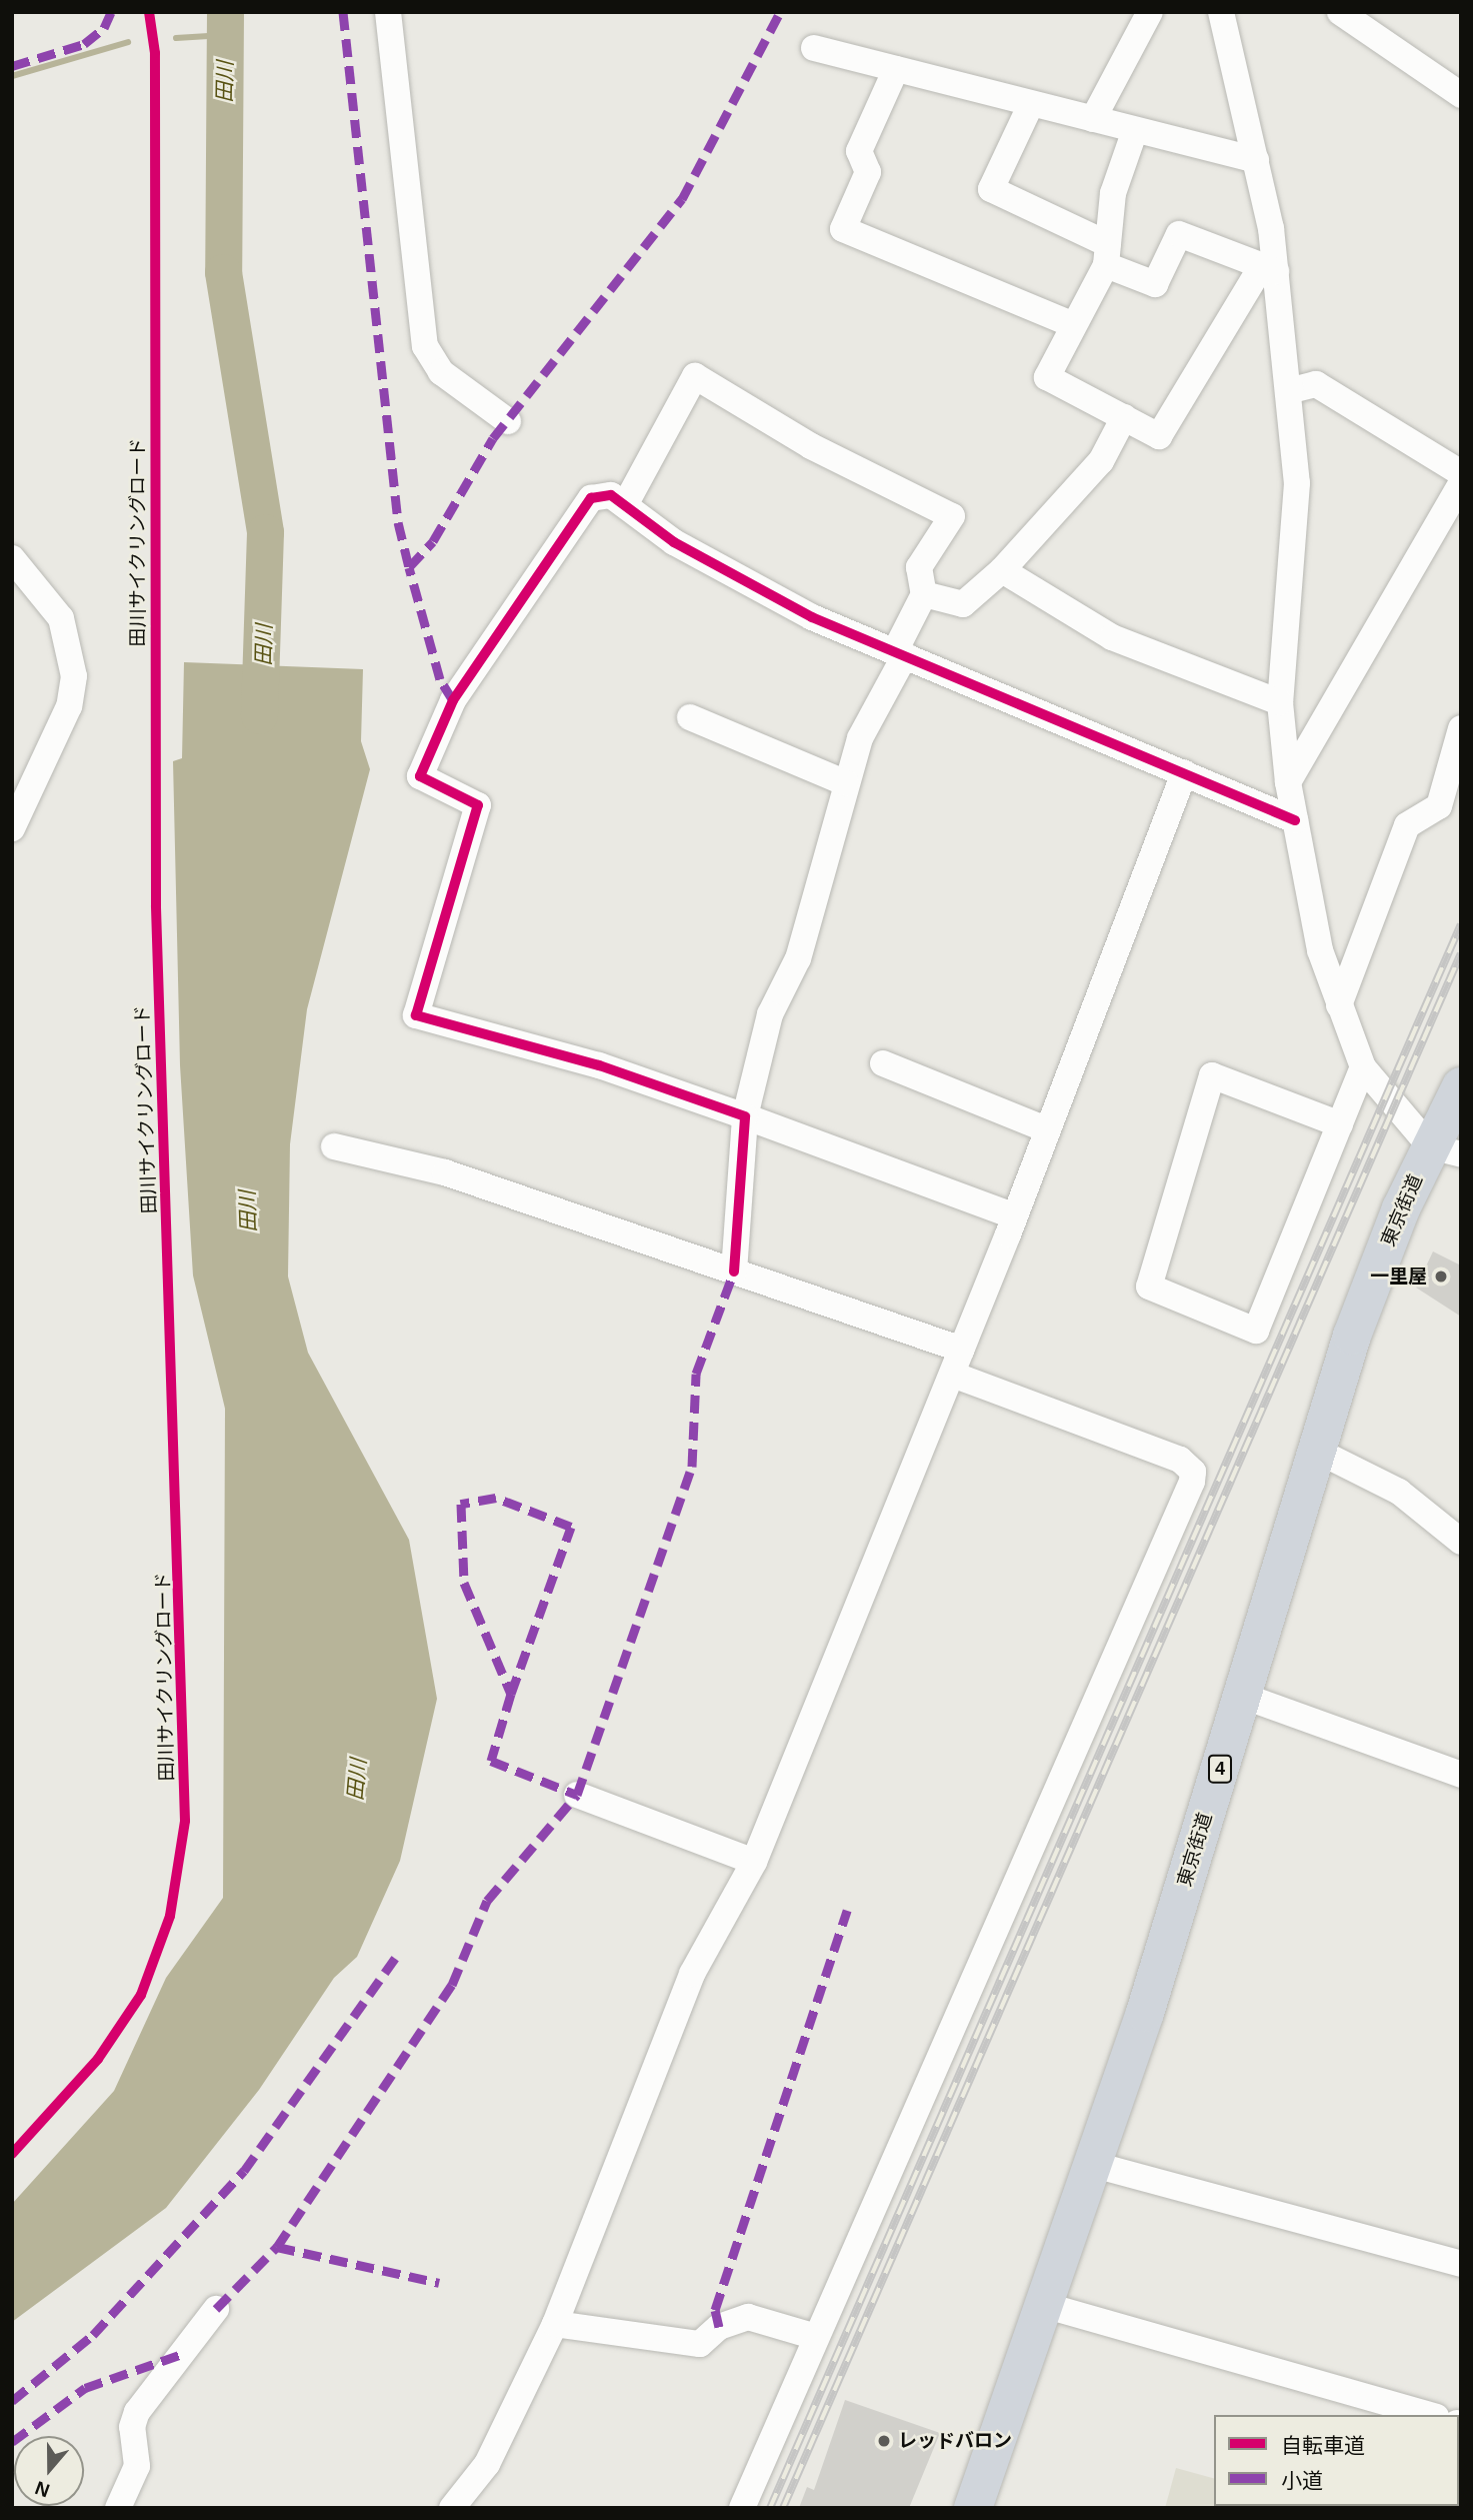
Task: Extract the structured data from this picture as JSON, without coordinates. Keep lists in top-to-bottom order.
{
  "streets": {
    "highway": ["東京街道", "4"],
    "cycle path": ["田川サイクリングロード"]
  },
  "water": ["田川"],
  "places": ["一里屋", "レッドバロン"],
  "legend": ["自転車道", "小道"],
  "north": "bottom"
}
